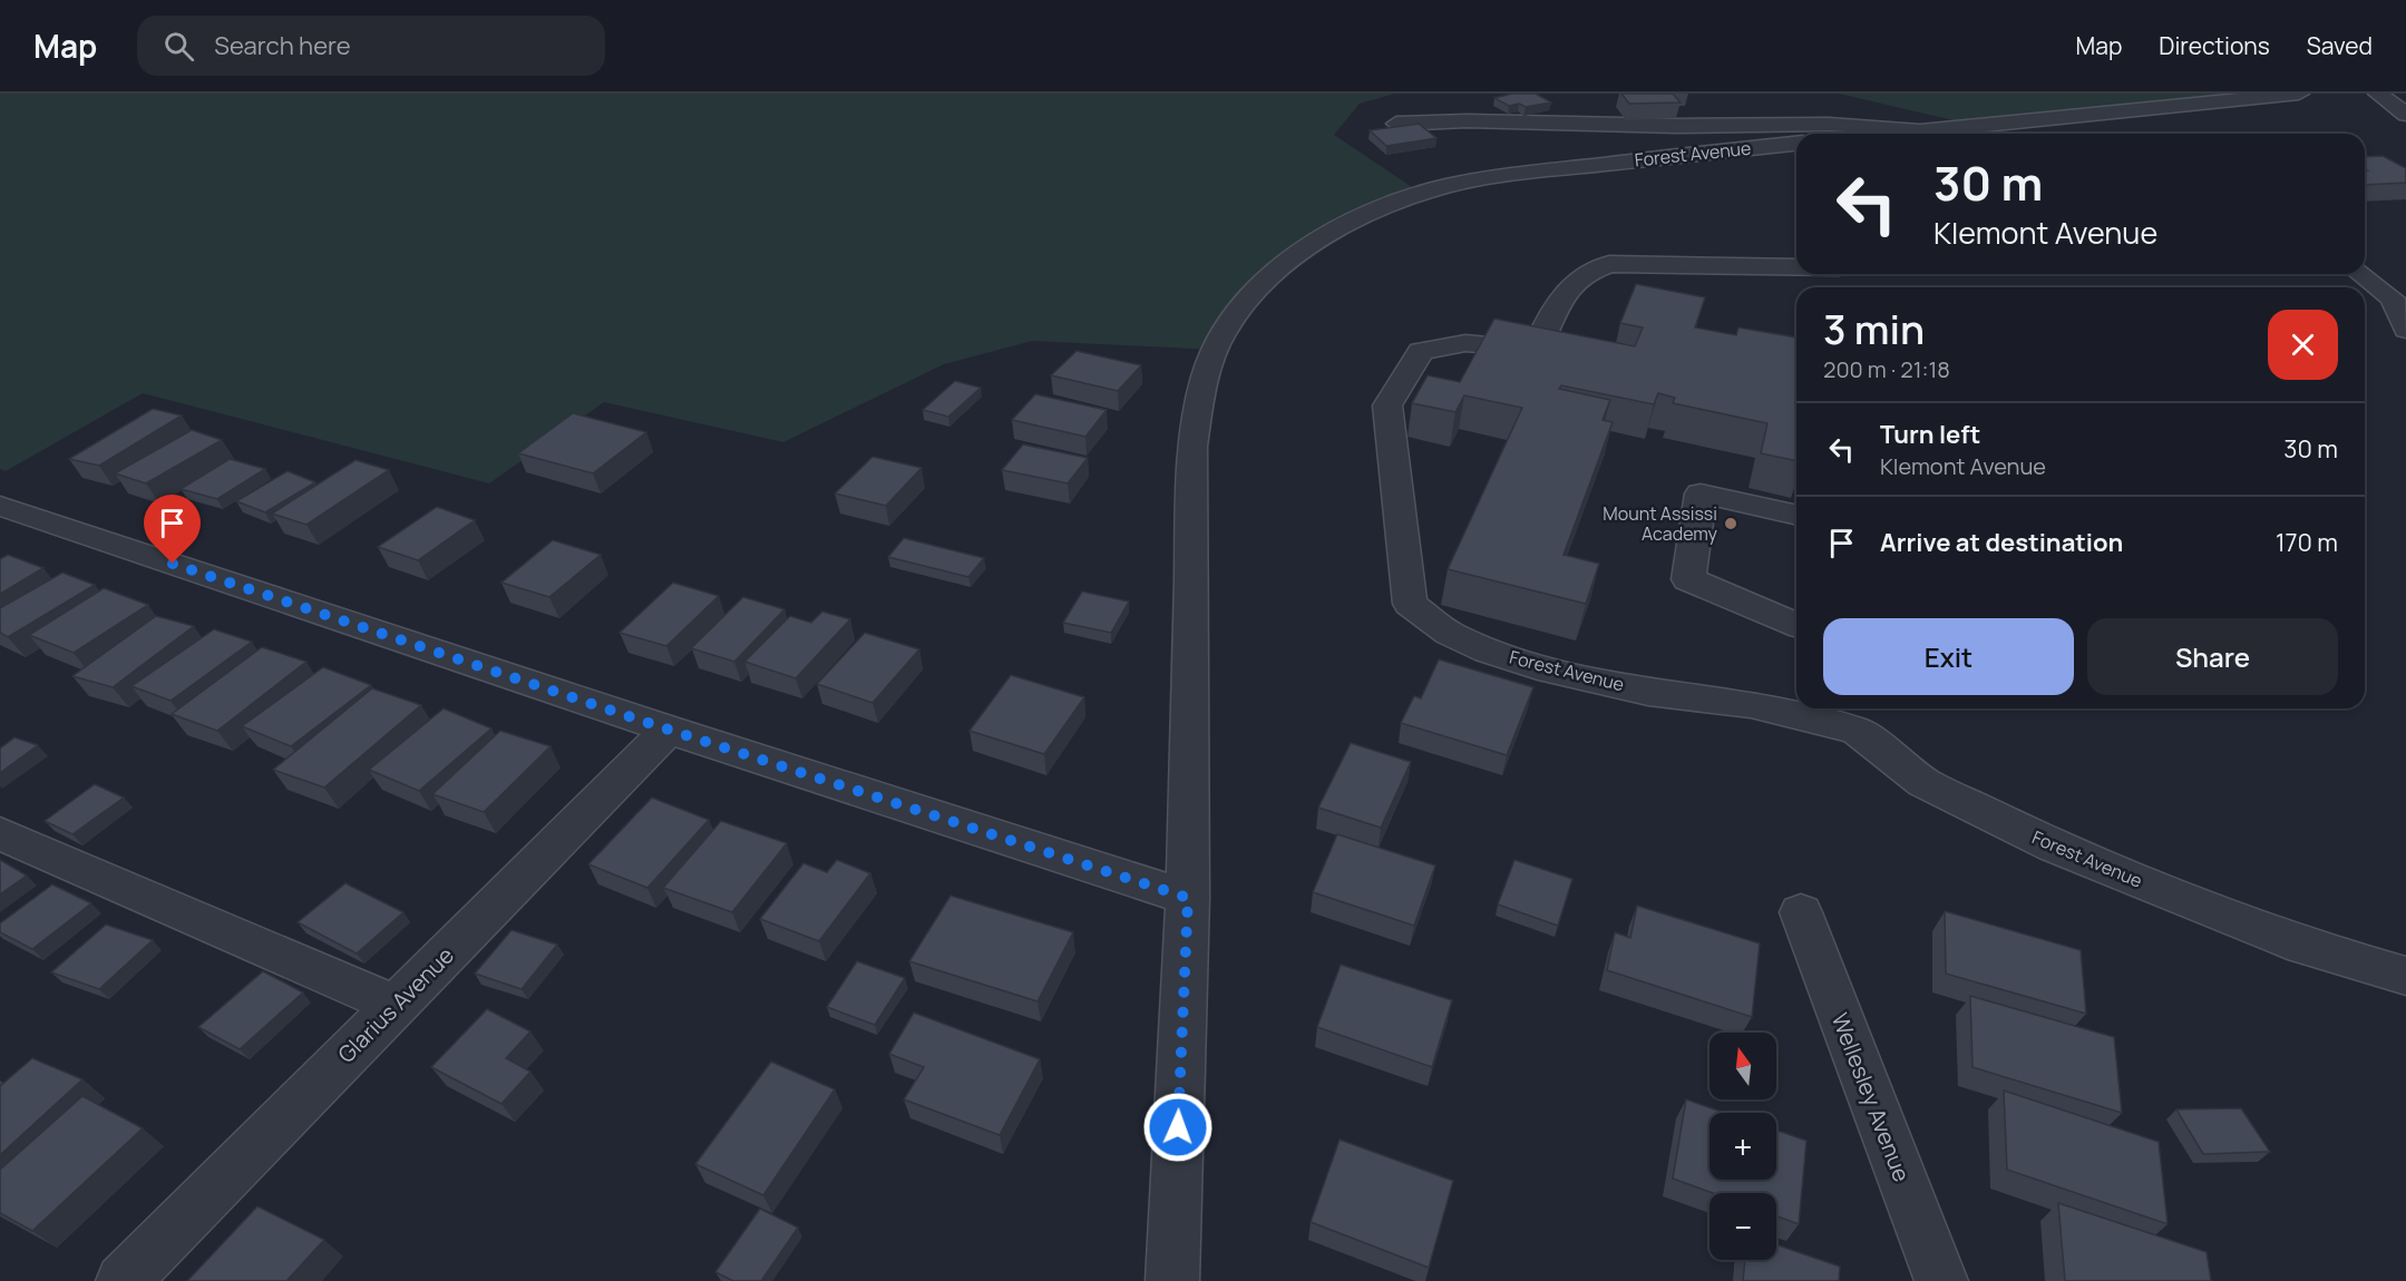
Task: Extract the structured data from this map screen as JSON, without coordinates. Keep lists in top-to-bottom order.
{
  "streets": {
    "street": ["Forest Avenue", "Glarius Avenue", "Wellesley Avenue"]
  },
  "places": ["Mount Assissi Academy"],
  "north": "top",
  "page": {
    "header": "Map",
    "search": "Search here",
    "nav": ["Map", "Directions", "Saved"],
    "turn": ["30 m", "Klemont Avenue"],
    "heading": ["3 min", "200 m · 21:18"],
    "list": [
      {
        "name": "Turn left",
        "note": "Klemont Avenue",
        "value": "30 m"
      },
      {
        "name": "Arrive at destination",
        "value": "170 m"
      }
    ],
    "buttons": ["Exit", "Share"],
    "map_buttons": ["+", "−"]
  }
}
